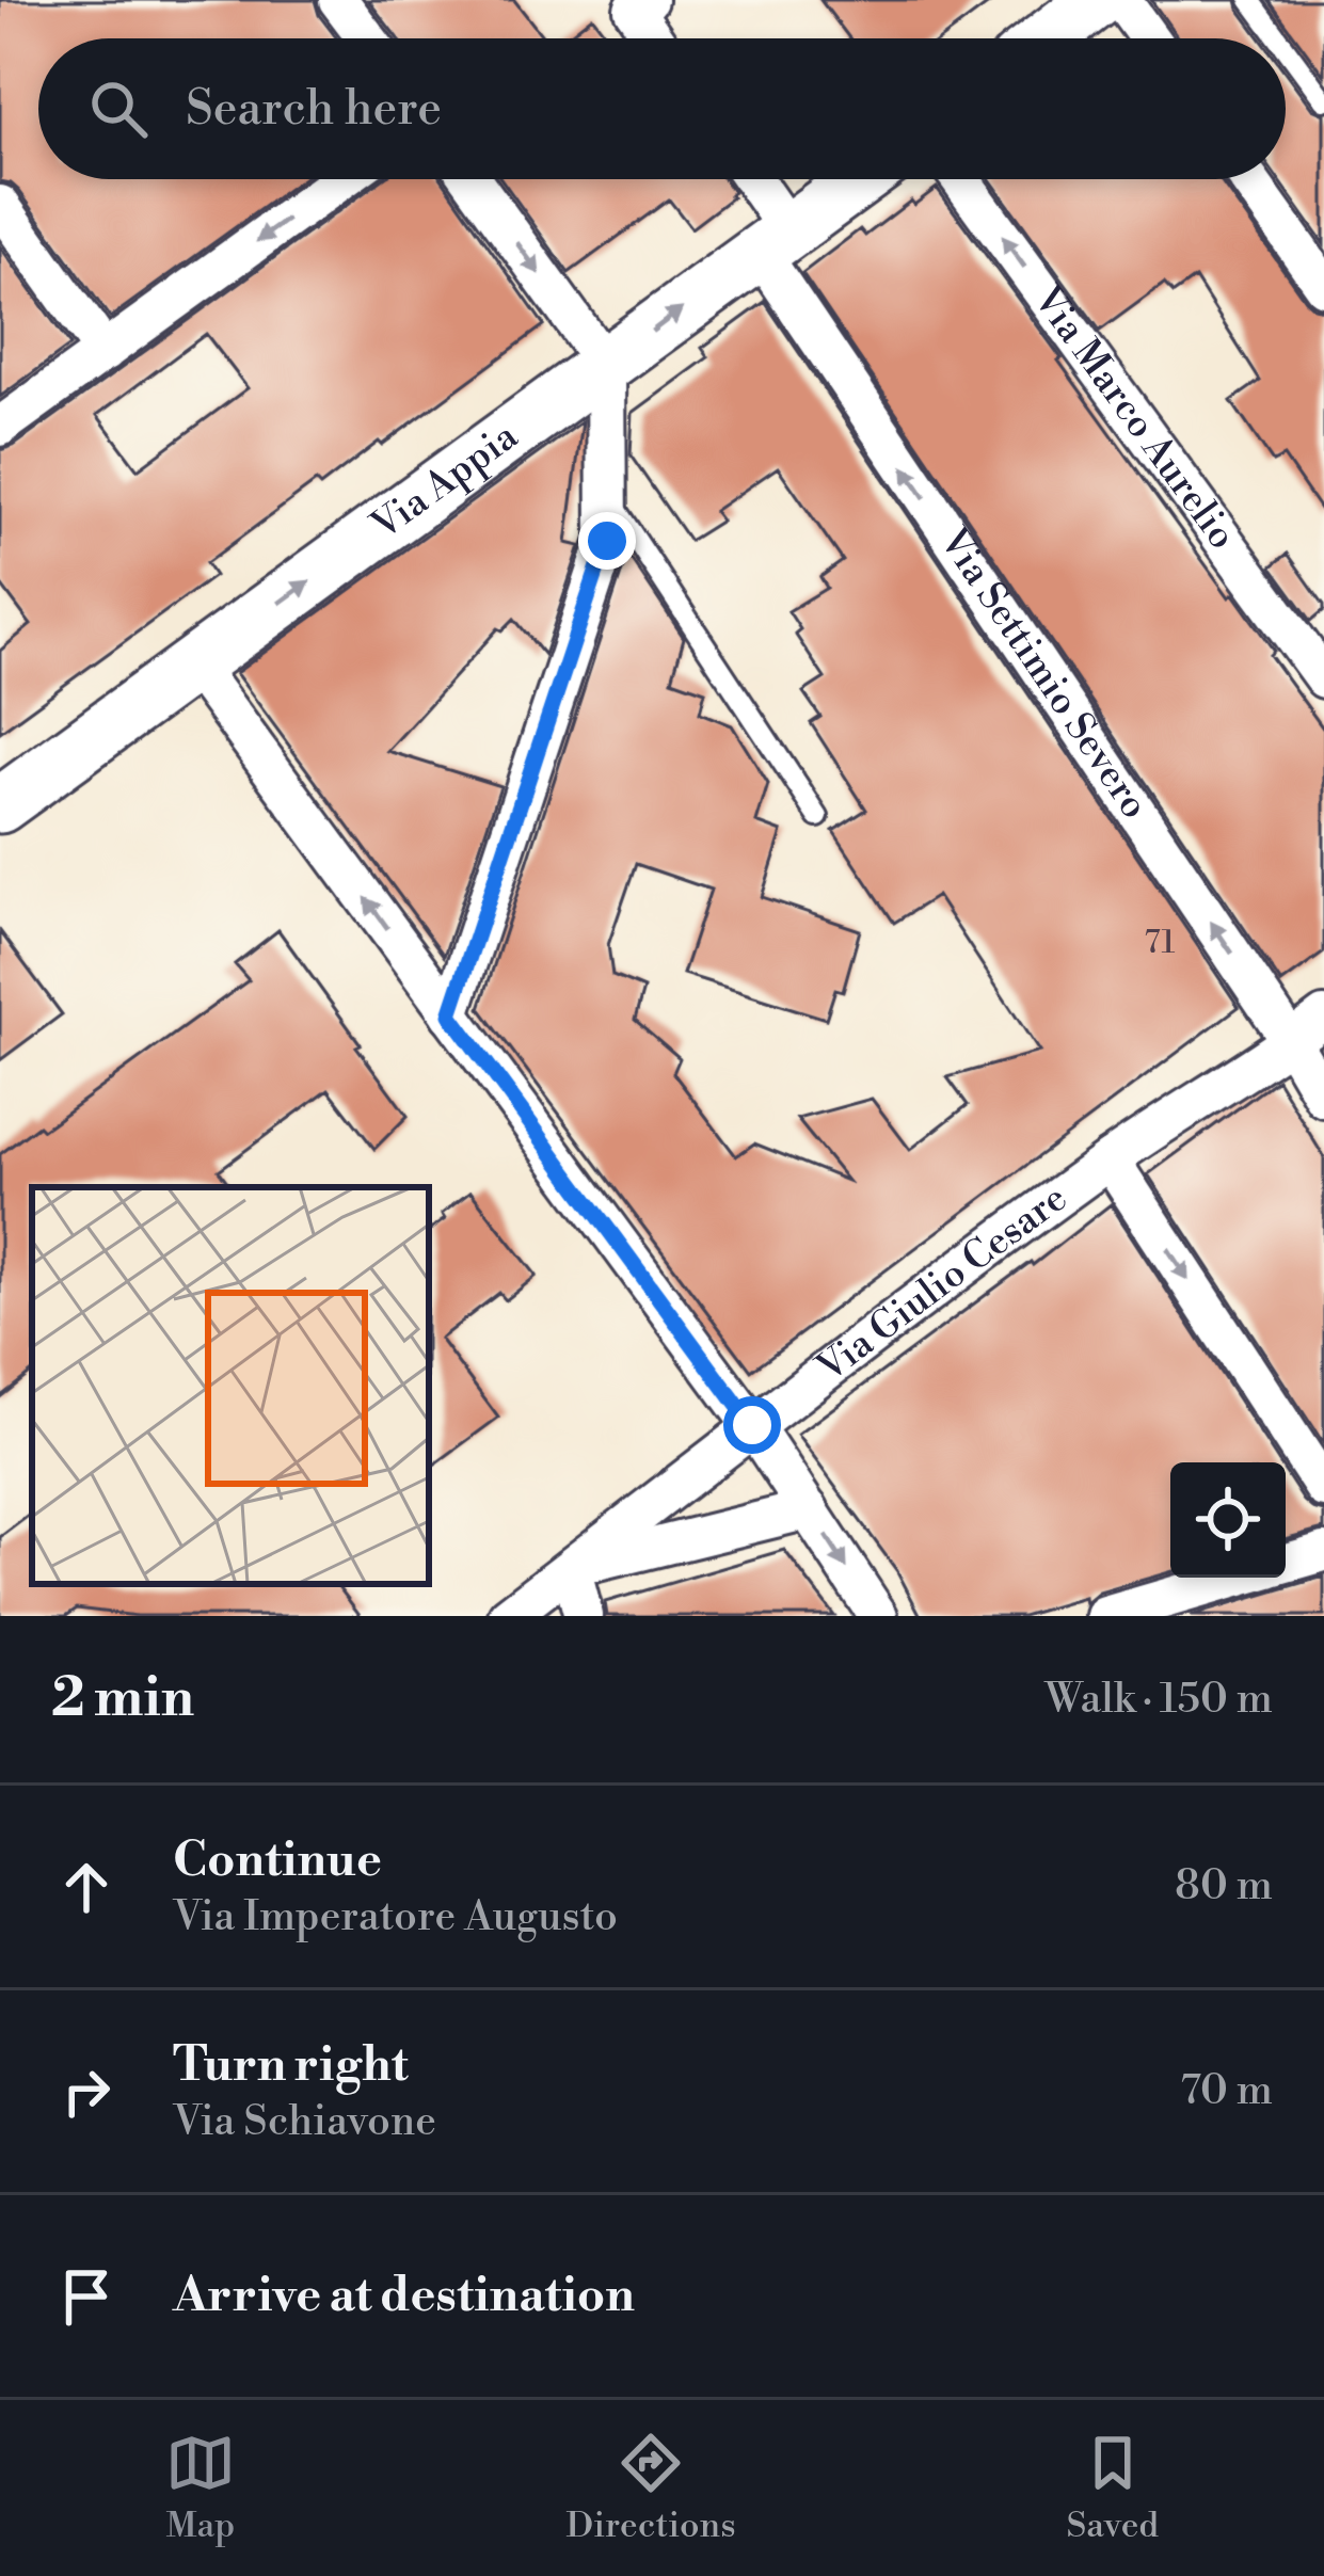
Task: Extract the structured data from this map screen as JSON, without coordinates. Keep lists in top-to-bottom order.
{
  "streets": {
    "street": [
      "Via Marco Aurelio",
      "Via Appia",
      "Via Settimio Severo",
      "Via Giulio Cesare"
    ]
  },
  "crossings": [
    ["Via Appia", "Via Settimio Severo"],
    ["Via Settimio Severo", "Via Giulio Cesare"]
  ],
  "one_way": ["Via Marco Aurelio", "Via Settimio Severo"],
  "house_numbers": ["71"],
  "page": {
    "search": "Search here",
    "heading": ["2 min", "Walk · 150 m"],
    "list": [
      ["Continue", "Via Imperatore Augusto", "80 m"],
      ["Turn right", "Via Schiavone", "70 m"],
      "Arrive at destination"
    ],
    "nav": ["Map", "Directions", "Saved"]
  }
}
